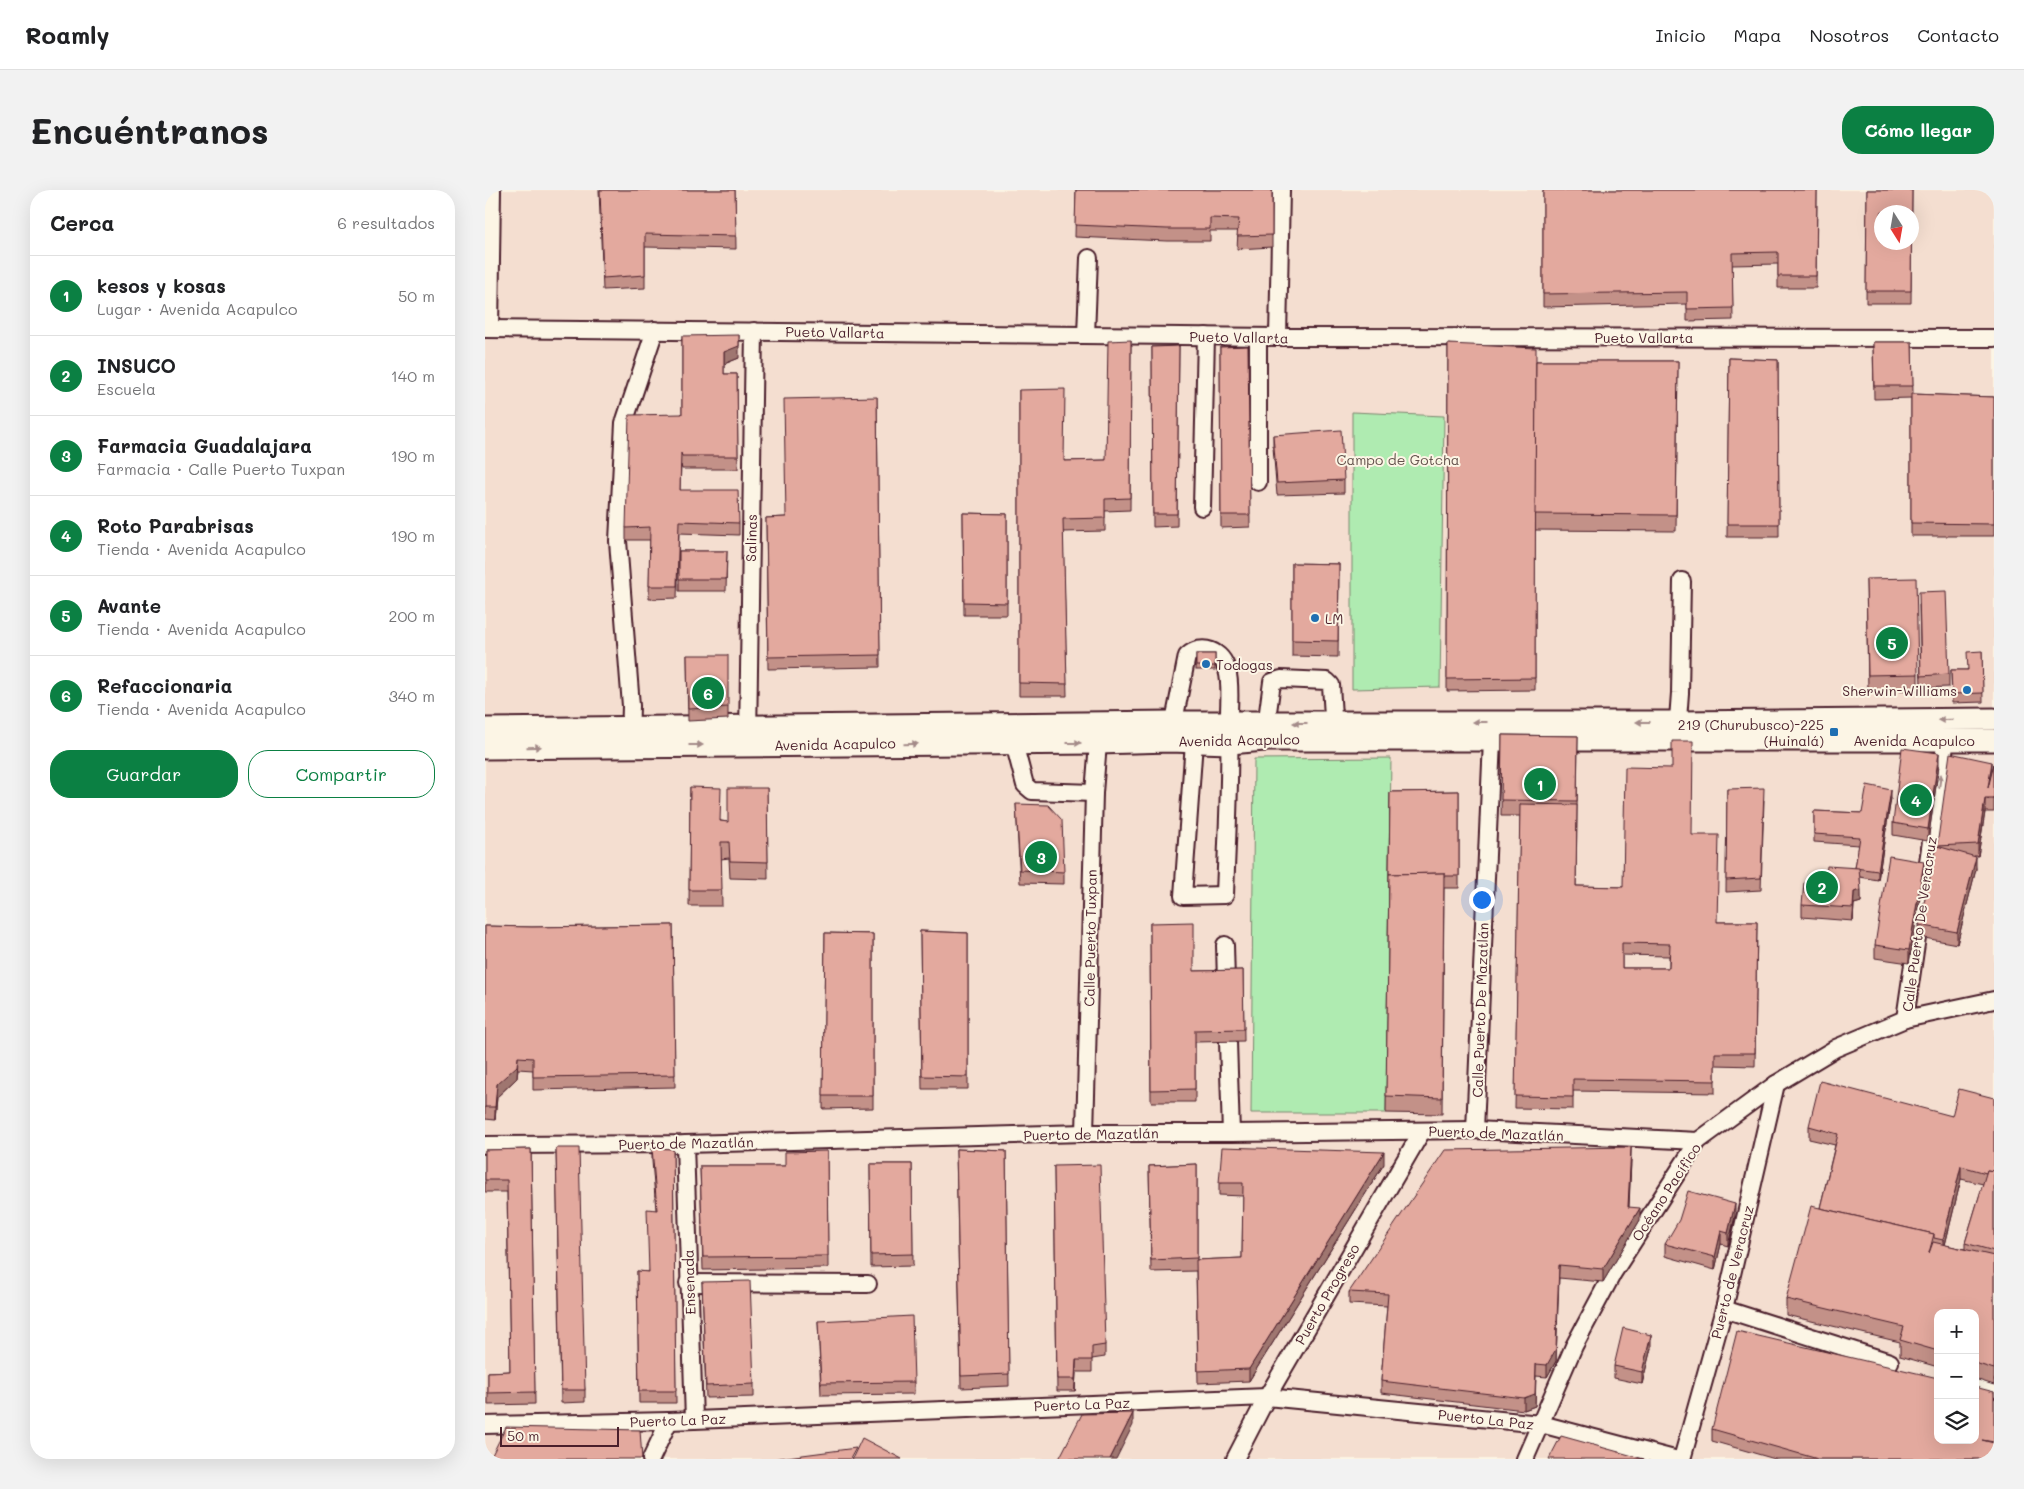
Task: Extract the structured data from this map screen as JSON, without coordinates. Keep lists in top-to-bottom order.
{
  "streets": {
    "main road": ["Avenida Acapulco"],
    "street": [
      "Pueto Vallarta",
      "Salinas",
      "Calle Puerto De Veracruz",
      "Calle Puerto Tuxpan",
      "Calle Puerto De Mazatlán",
      "Puerto de Mazatlán",
      "Océano Pacífico",
      "Puerto de Veracruz",
      "Ensenada",
      "Puerto Progreso",
      "Puerto La Paz"
    ]
  },
  "crossings": [
    ["Pueto Vallarta", "Salinas"],
    ["Salinas", "Avenida Acapulco"],
    ["Avenida Acapulco", "Calle Puerto De Veracruz"],
    ["Avenida Acapulco", "Calle Puerto Tuxpan"],
    ["Avenida Acapulco", "Calle Puerto De Mazatlán"],
    ["Calle Puerto De Veracruz", "Océano Pacífico"],
    ["Calle Puerto Tuxpan", "Puerto de Mazatlán"],
    ["Calle Puerto De Mazatlán", "Puerto de Mazatlán"],
    ["Puerto de Mazatlán", "Océano Pacífico"],
    ["Puerto de Mazatlán", "Ensenada"],
    ["Puerto de Mazatlán", "Puerto Progreso"],
    ["Océano Pacífico", "Puerto de Veracruz"],
    ["Océano Pacífico", "Puerto La Paz"],
    ["Ensenada", "Puerto La Paz"],
    ["Puerto Progreso", "Puerto La Paz"]
  ],
  "one_way": ["Calle Puerto De Veracruz"],
  "parks": ["Campo de Gotcha"],
  "places": {
    "other": ["LM", "Todogas", "Sherwin-Williams"],
    "transit": ["219 (Churubusco)-225 (Huinalá)"]
  },
  "scale_bar": "50 m",
  "north": "bottom",
  "page": {
    "header": "Roamly",
    "nav": [
      "Inicio",
      "Mapa",
      "Nosotros",
      "Contacto"
    ],
    "buttons": [
      "Cómo llegar",
      ["Guardar", "Compartir"]
    ],
    "title": "Encuéntranos",
    "heading": ["Cerca", "6 resultados"],
    "list": [
      {
        "mark": "1",
        "name": "kesos y kosas",
        "note": "Lugar · Avenida Acapulco",
        "value": "50 m"
      },
      {
        "mark": "2",
        "name": "INSUCO",
        "note": "Escuela",
        "value": "140 m"
      },
      {
        "mark": "3",
        "name": "Farmacia Guadalajara",
        "note": "Farmacia · Calle Puerto Tuxpan",
        "value": "190 m"
      },
      {
        "mark": "4",
        "name": "Roto Parabrisas",
        "note": "Tienda · Avenida Acapulco",
        "value": "190 m"
      },
      {
        "mark": "5",
        "name": "Avante",
        "note": "Tienda · Avenida Acapulco",
        "value": "200 m"
      },
      {
        "mark": "6",
        "name": "Refaccionaria",
        "note": "Tienda · Avenida Acapulco",
        "value": "340 m"
      }
    ],
    "pins": [
      "5",
      "6",
      "1",
      "4",
      "3",
      "2"
    ],
    "map_buttons": ["+", "−"],
    "scale": "50 m"
  }
}
